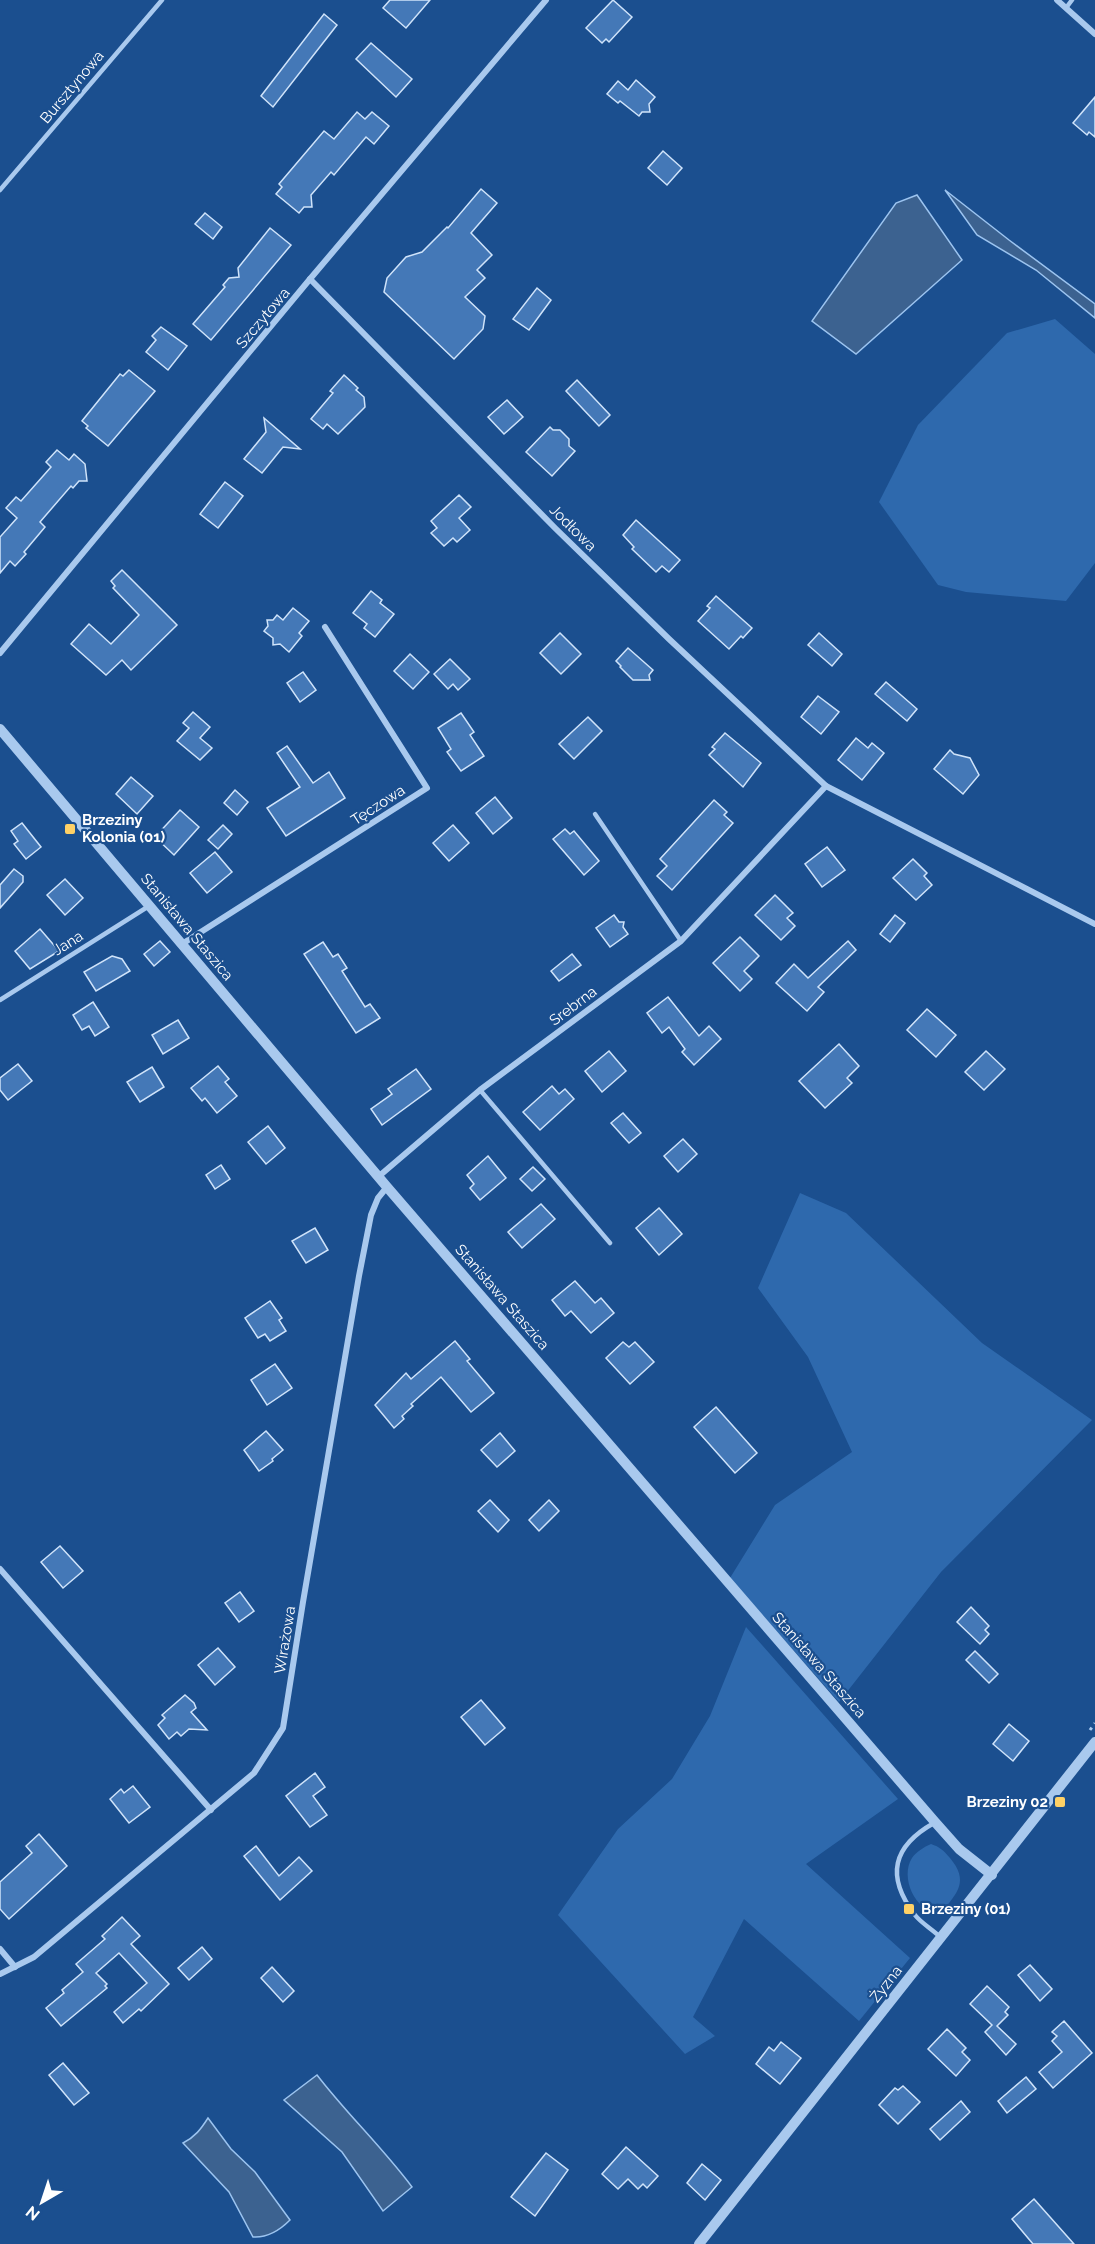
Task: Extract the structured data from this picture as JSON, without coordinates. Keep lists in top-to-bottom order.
{
  "streets": {
    "street": [
      "Szczytowa",
      "Jodłowa",
      "Tęczowa",
      "Stanisława Staszica",
      "Srebrna",
      "Wirażowa",
      "Żyzna"
    ],
    "lane": ["Bursztynowa", "Jana"]
  },
  "crossings": [
    ["Szczytowa", "Jodłowa"],
    ["Jodłowa", "Srebrna"],
    ["Tęczowa", "Stanisława Staszica"],
    ["Stanisława Staszica", "Jana"],
    ["Stanisława Staszica", "Srebrna"],
    ["Stanisława Staszica", "Wirażowa"],
    ["Stanisława Staszica", "Żyzna"]
  ],
  "places": {
    "transit": ["Brzeziny Kolonia (01)", "Brzeziny 02", "Brzeziny (01)"]
  },
  "north": "bottom left"
}
